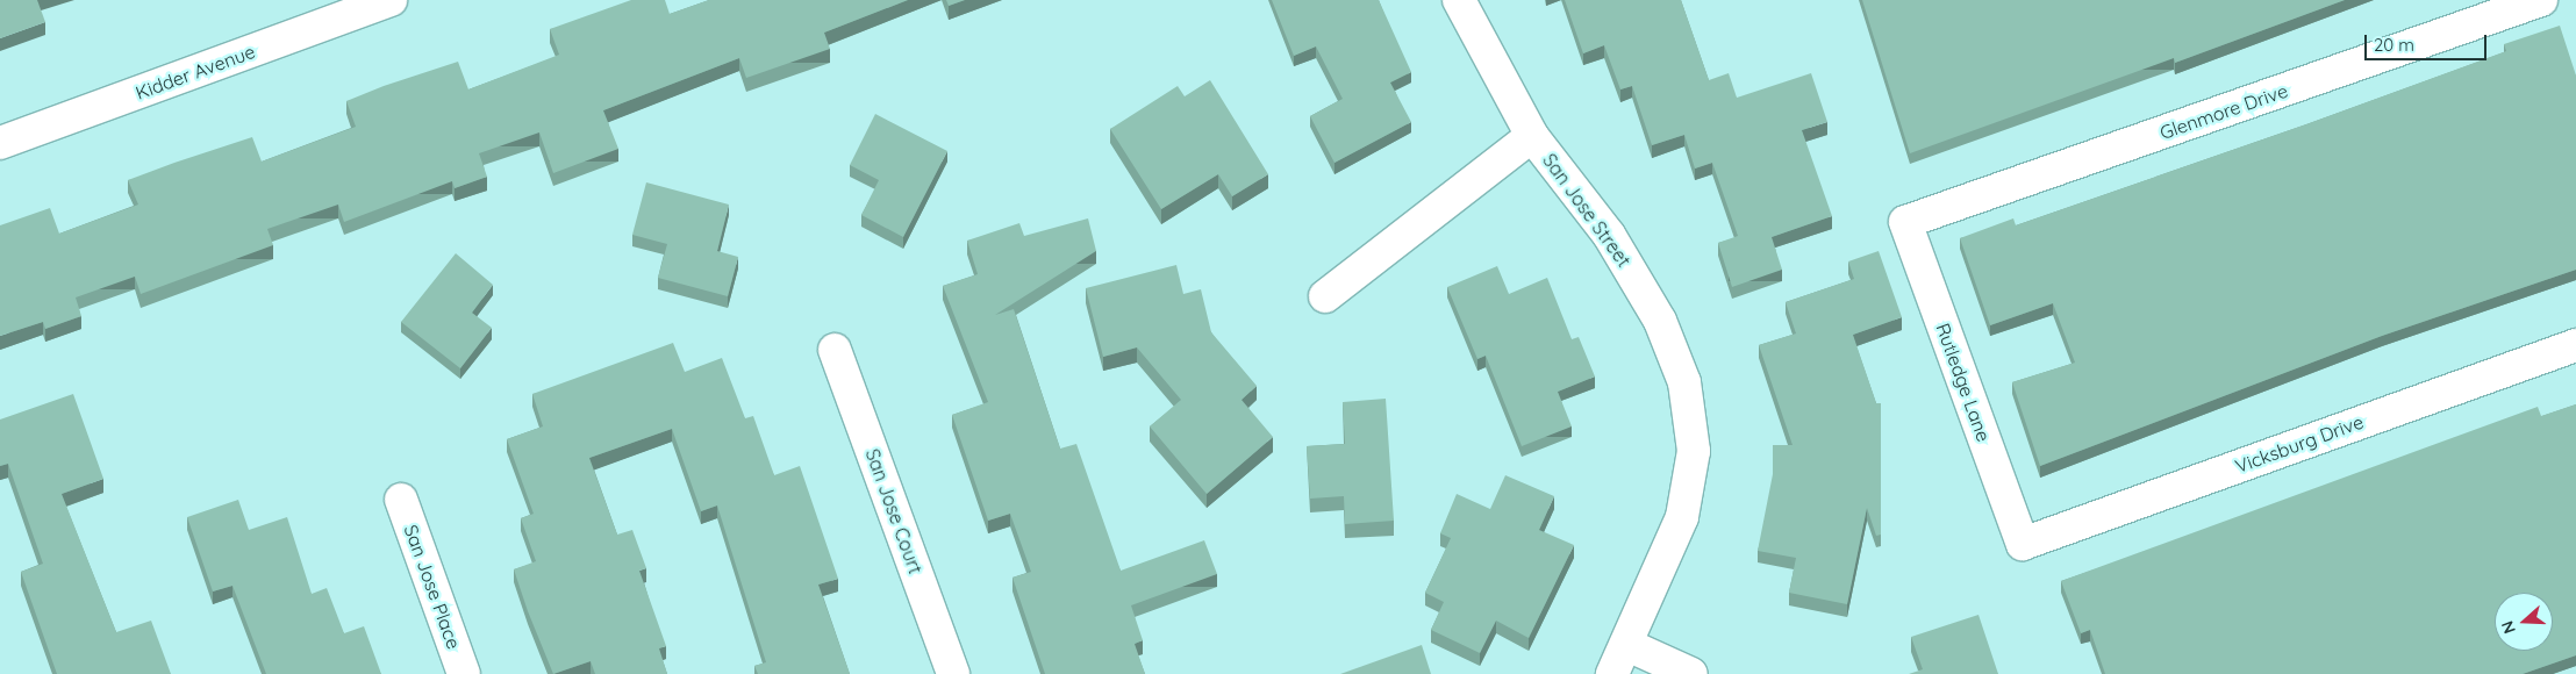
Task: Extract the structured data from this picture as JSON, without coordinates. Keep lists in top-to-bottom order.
{
  "streets": {
    "street": [
      "Kidder Avenue",
      "Glenmore Drive",
      "San Jose Street",
      "Rutledge Lane",
      "Vicksburg Drive",
      "San Jose Court",
      "San Jose Place"
    ]
  },
  "crossings": [
    ["Glenmore Drive", "Rutledge Lane"],
    ["Rutledge Lane", "Vicksburg Drive"]
  ],
  "scale_bar": "20 m",
  "north": "left"
}
